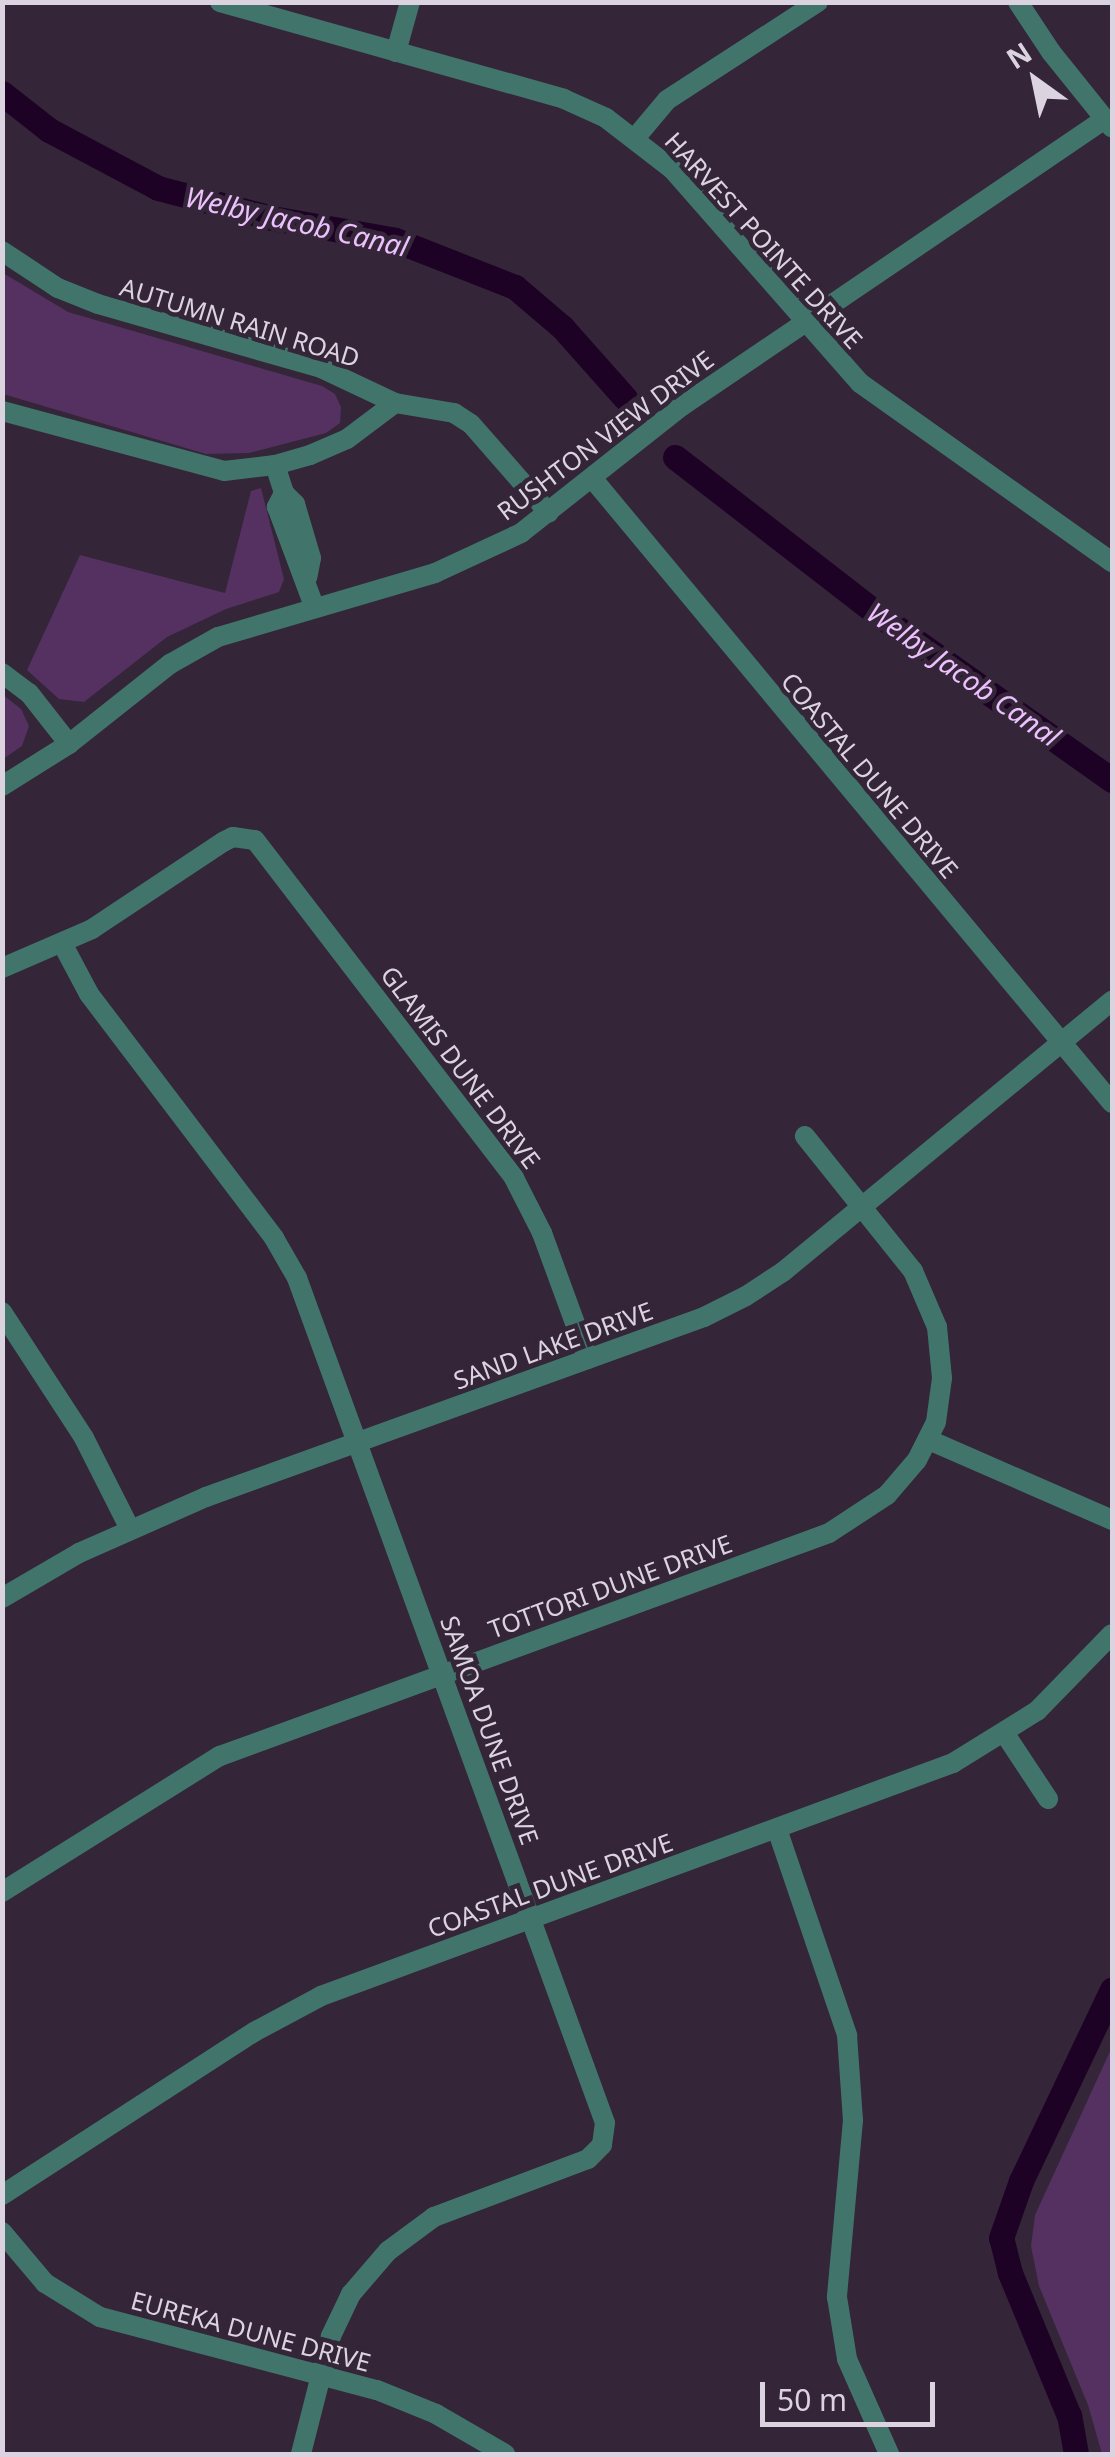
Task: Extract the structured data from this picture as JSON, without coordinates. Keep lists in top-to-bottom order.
{
  "streets": {
    "street": [
      "HARVEST POINTE DRIVE",
      "AUTUMN RAIN ROAD",
      "RUSHTON VIEW DRIVE",
      "COASTAL DUNE DRIVE",
      "GLAMIS DUNE DRIVE",
      "SAND LAKE DRIVE",
      "TOTTORI DUNE DRIVE",
      "SAMOA DUNE DRIVE",
      "EUREKA DUNE DRIVE"
    ]
  },
  "crossings": [
    ["HARVEST POINTE DRIVE", "RUSHTON VIEW DRIVE"],
    ["AUTUMN RAIN ROAD", "RUSHTON VIEW DRIVE"],
    ["RUSHTON VIEW DRIVE", "COASTAL DUNE DRIVE"],
    ["COASTAL DUNE DRIVE", "SAND LAKE DRIVE"],
    ["COASTAL DUNE DRIVE", "SAMOA DUNE DRIVE"],
    ["GLAMIS DUNE DRIVE", "SAND LAKE DRIVE"],
    ["GLAMIS DUNE DRIVE", "SAMOA DUNE DRIVE"],
    ["SAND LAKE DRIVE", "TOTTORI DUNE DRIVE"],
    ["SAND LAKE DRIVE", "SAMOA DUNE DRIVE"],
    ["TOTTORI DUNE DRIVE", "SAMOA DUNE DRIVE"],
    ["SAMOA DUNE DRIVE", "EUREKA DUNE DRIVE"]
  ],
  "water": ["Welby Jacob Canal"],
  "scale_bar": "50 m",
  "north": "top left"
}
